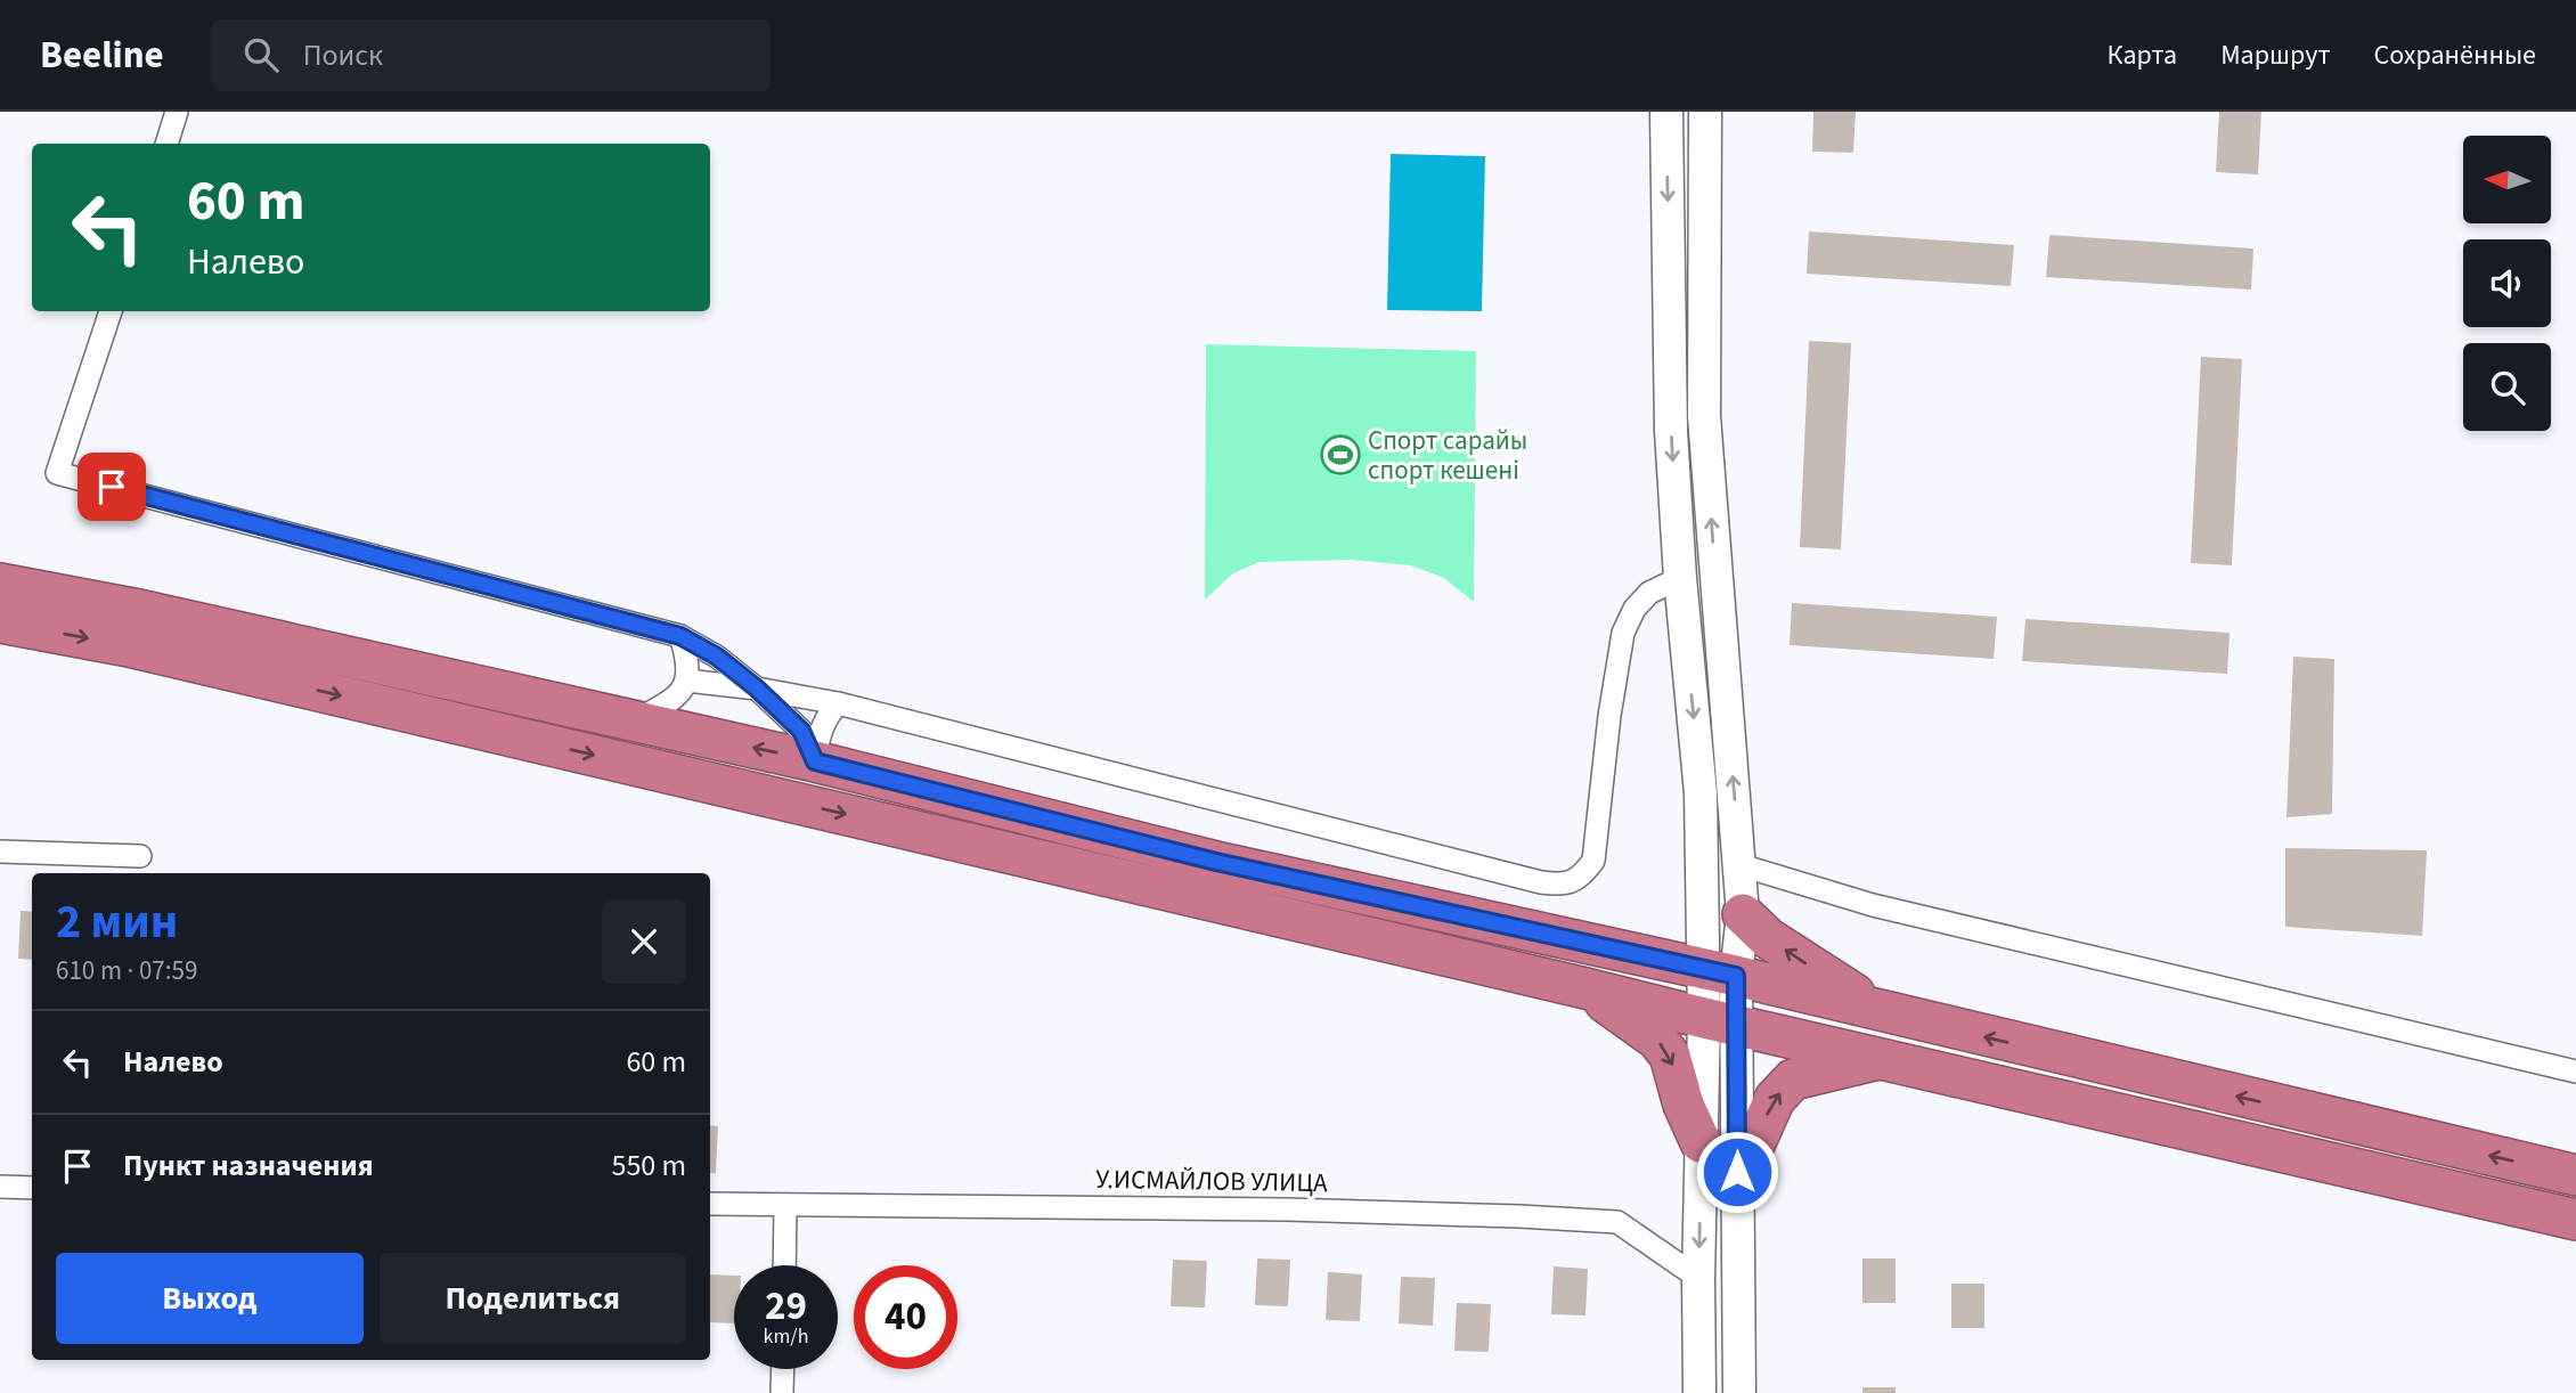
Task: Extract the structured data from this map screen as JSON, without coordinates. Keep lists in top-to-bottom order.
{
  "streets": {
    "street": ["У.ИСМАЙЛОВ УЛИЦА"]
  },
  "places": {
    "sports": ["Спорт сарайы спорт кешені"]
  },
  "north": "left",
  "page": {
    "header": "Beeline",
    "search": "Поиск",
    "nav": ["Карта", "Маршрут", "Сохранённые"],
    "turn": ["60 m", "Налево"],
    "heading": ["2 мин", "610 m · 07:59"],
    "list": [
      {
        "name": "Налево",
        "value": "60 m"
      },
      {
        "name": "Пункт назначения",
        "value": "550 m"
      }
    ],
    "buttons": ["Выход", "Поделиться"],
    "speed": "29 km/h",
    "limit": "40"
  }
}
